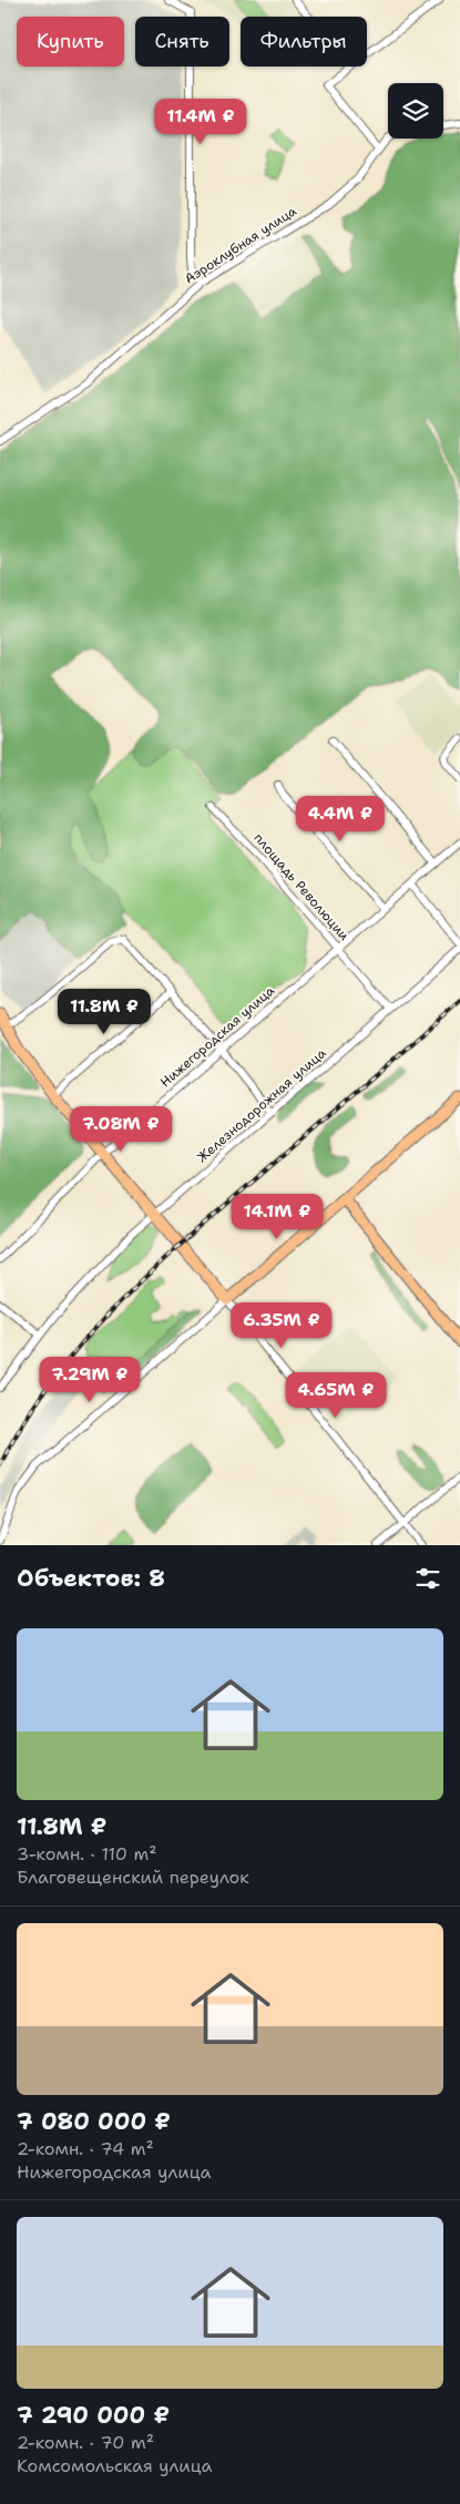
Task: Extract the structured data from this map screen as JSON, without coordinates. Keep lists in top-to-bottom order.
{
  "streets": {
    "street": [
      "Аэроклубная улица",
      "площадь Революции",
      "Нижегородская улица",
      "Железнодорожная улица"
    ]
  },
  "crossings": [
    ["площадь Революции", "Нижегородская улица"],
    ["площадь Революции", "Железнодорожная улица"]
  ],
  "page": {
    "chip": ["Купить", "Снять", "Фильтры"],
    "price": [
      "11.4M ₽",
      "4.4M ₽",
      "11.8M ₽",
      "7.08M ₽",
      "14.1M ₽",
      "6.35M ₽",
      "7.29M ₽",
      "4.65M ₽"
    ],
    "heading": "Объектов: 8",
    "list": [
      {
        "name": "11.8M ₽",
        "note": "3-комн. · 110 m² · Благовещенский переулок"
      },
      {
        "name": "7 080 000 ₽",
        "note": "2-комн. · 74 m² · Нижегородская улица"
      },
      {
        "name": "7 290 000 ₽",
        "note": "2-комн. · 70 m² · Комсомольская улица"
      }
    ]
  }
}
